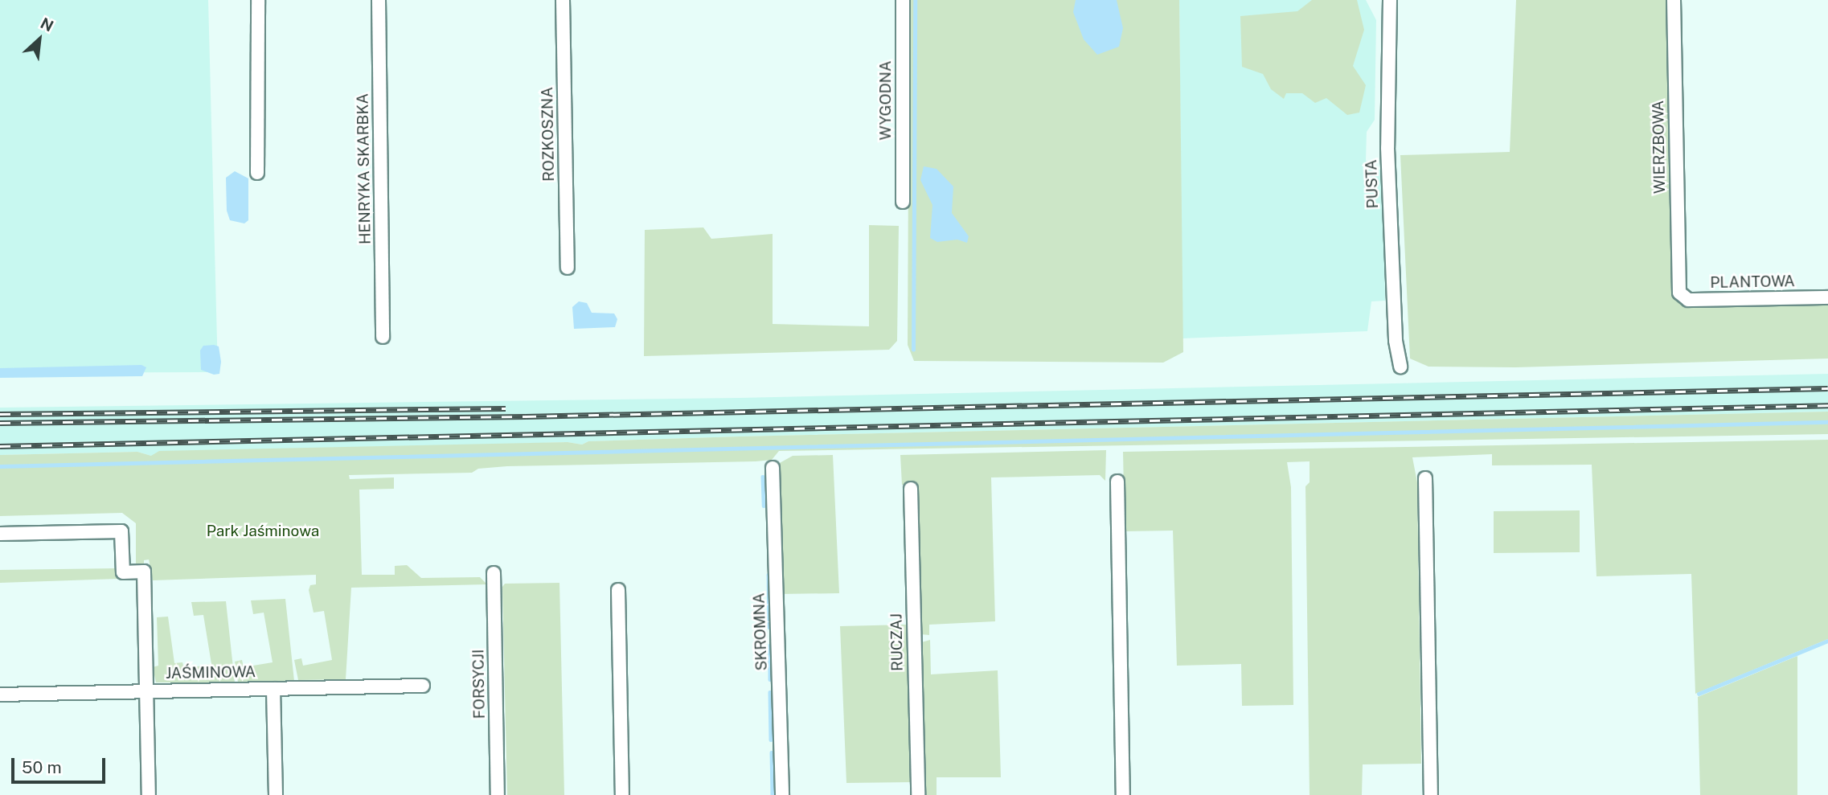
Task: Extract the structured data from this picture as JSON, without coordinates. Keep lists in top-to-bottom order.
{
  "streets": {
    "street": [
      "WYGODNA",
      "ROZKOSZNA",
      "WIERZBOWA",
      "HENRYKA SKARBKA",
      "PUSTA",
      "PLANTOWA",
      "SKROMNA",
      "RUCZAJ",
      "JAŚMINOWA",
      "FORSYCJI"
    ]
  },
  "crossings": [
    ["WIERZBOWA", "PLANTOWA"]
  ],
  "parks": ["Park Jaśminowa"],
  "scale_bar": "50 m",
  "north": "top right"
}
